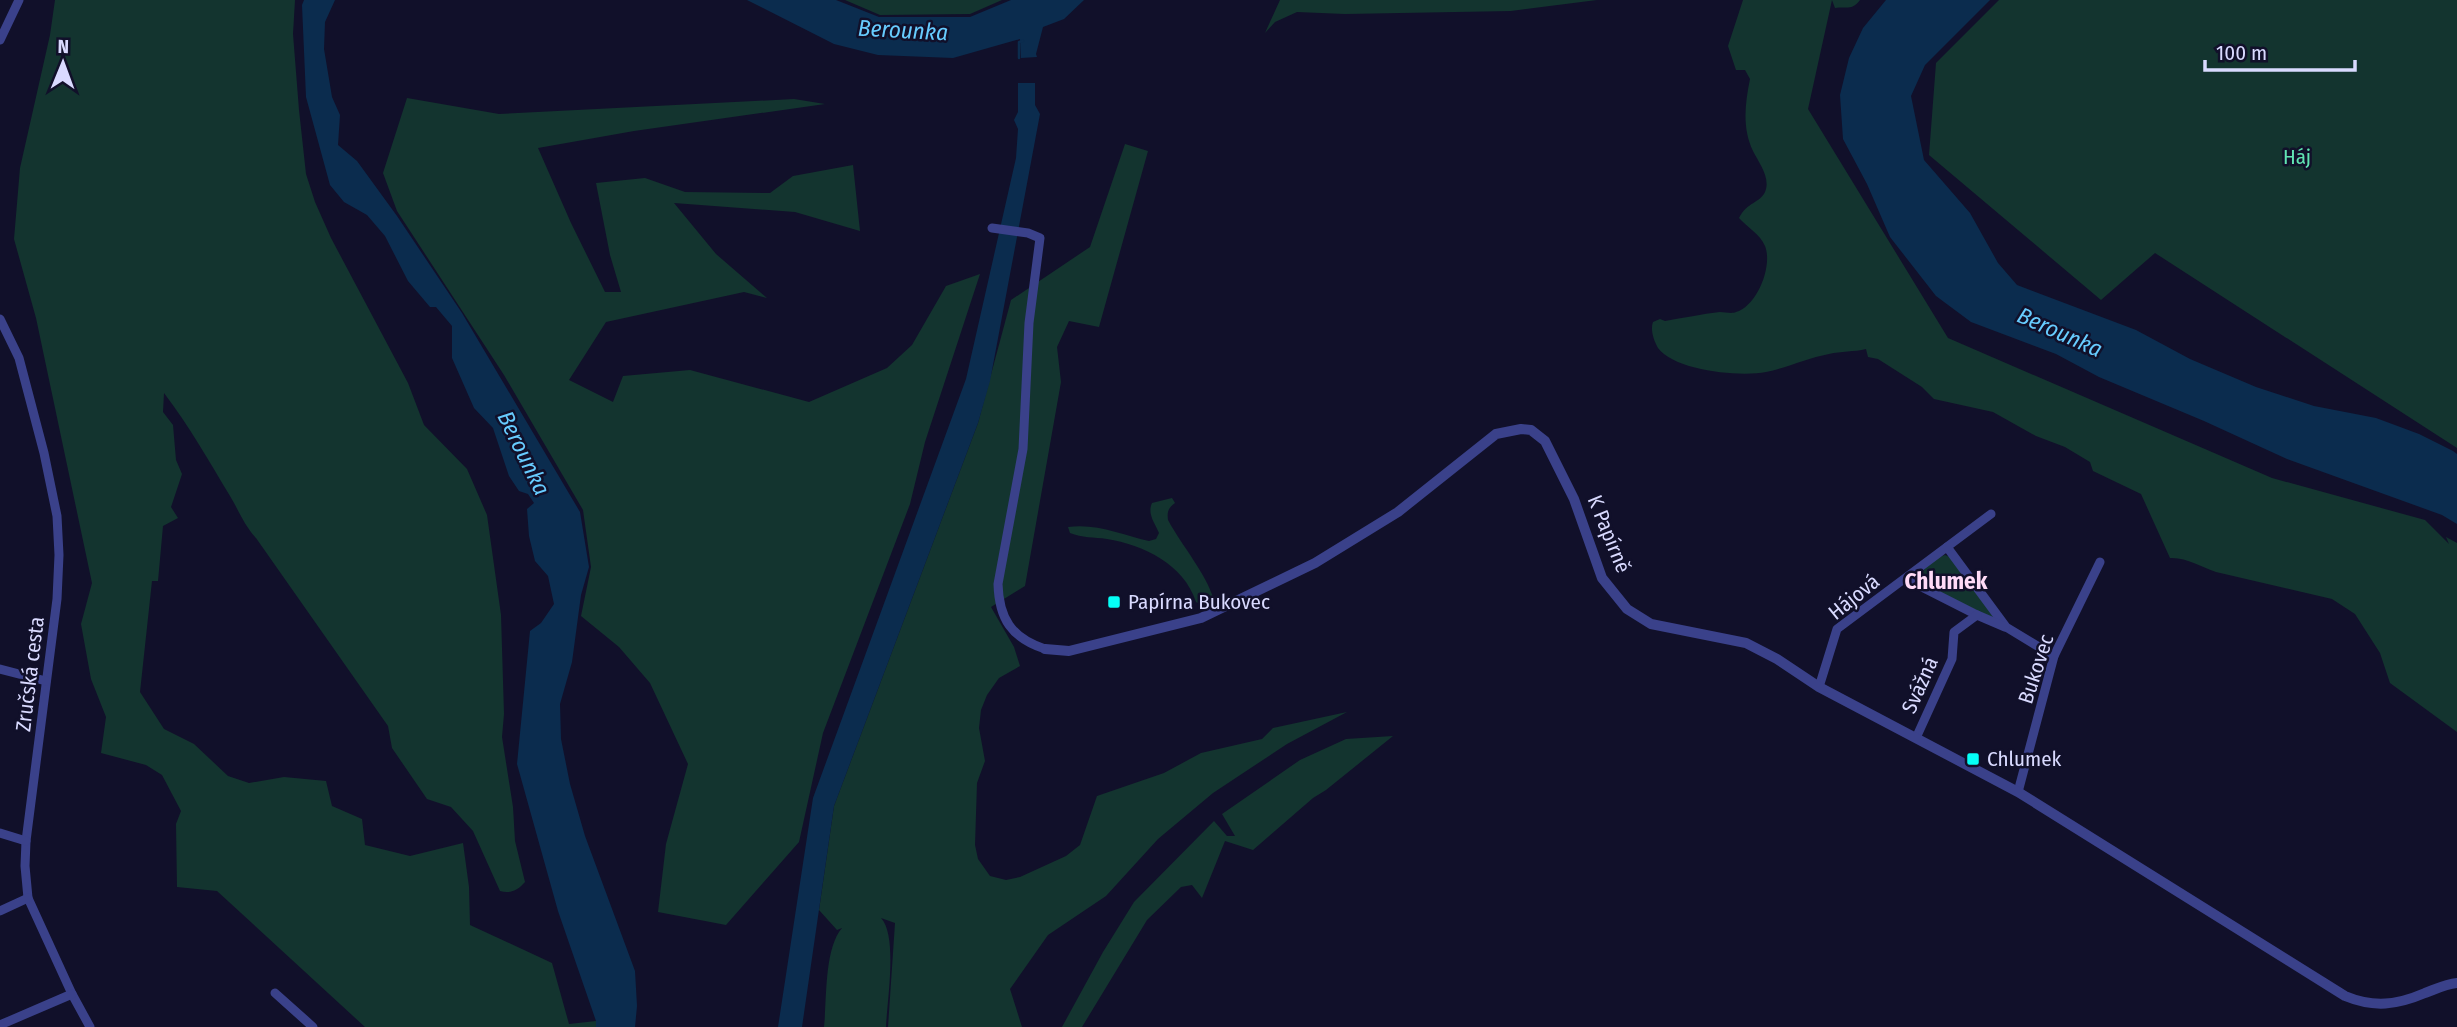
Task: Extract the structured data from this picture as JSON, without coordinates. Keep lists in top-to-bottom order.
{
  "streets": {
    "street": [
      "K Papírně",
      "Hájová",
      "Bukovec",
      "Zručská cesta",
      "Svážná"
    ]
  },
  "crossings": [
    ["K Papírně", "Hájová"],
    ["K Papírně", "Bukovec"],
    ["K Papírně", "Svážná"]
  ],
  "districts": ["Chlumek"],
  "water": ["Berounka"],
  "parks": ["Háj"],
  "places": {
    "transit": ["Papírna Bukovec", "Chlumek"]
  },
  "scale_bar": "100 m",
  "north": "top"
}
